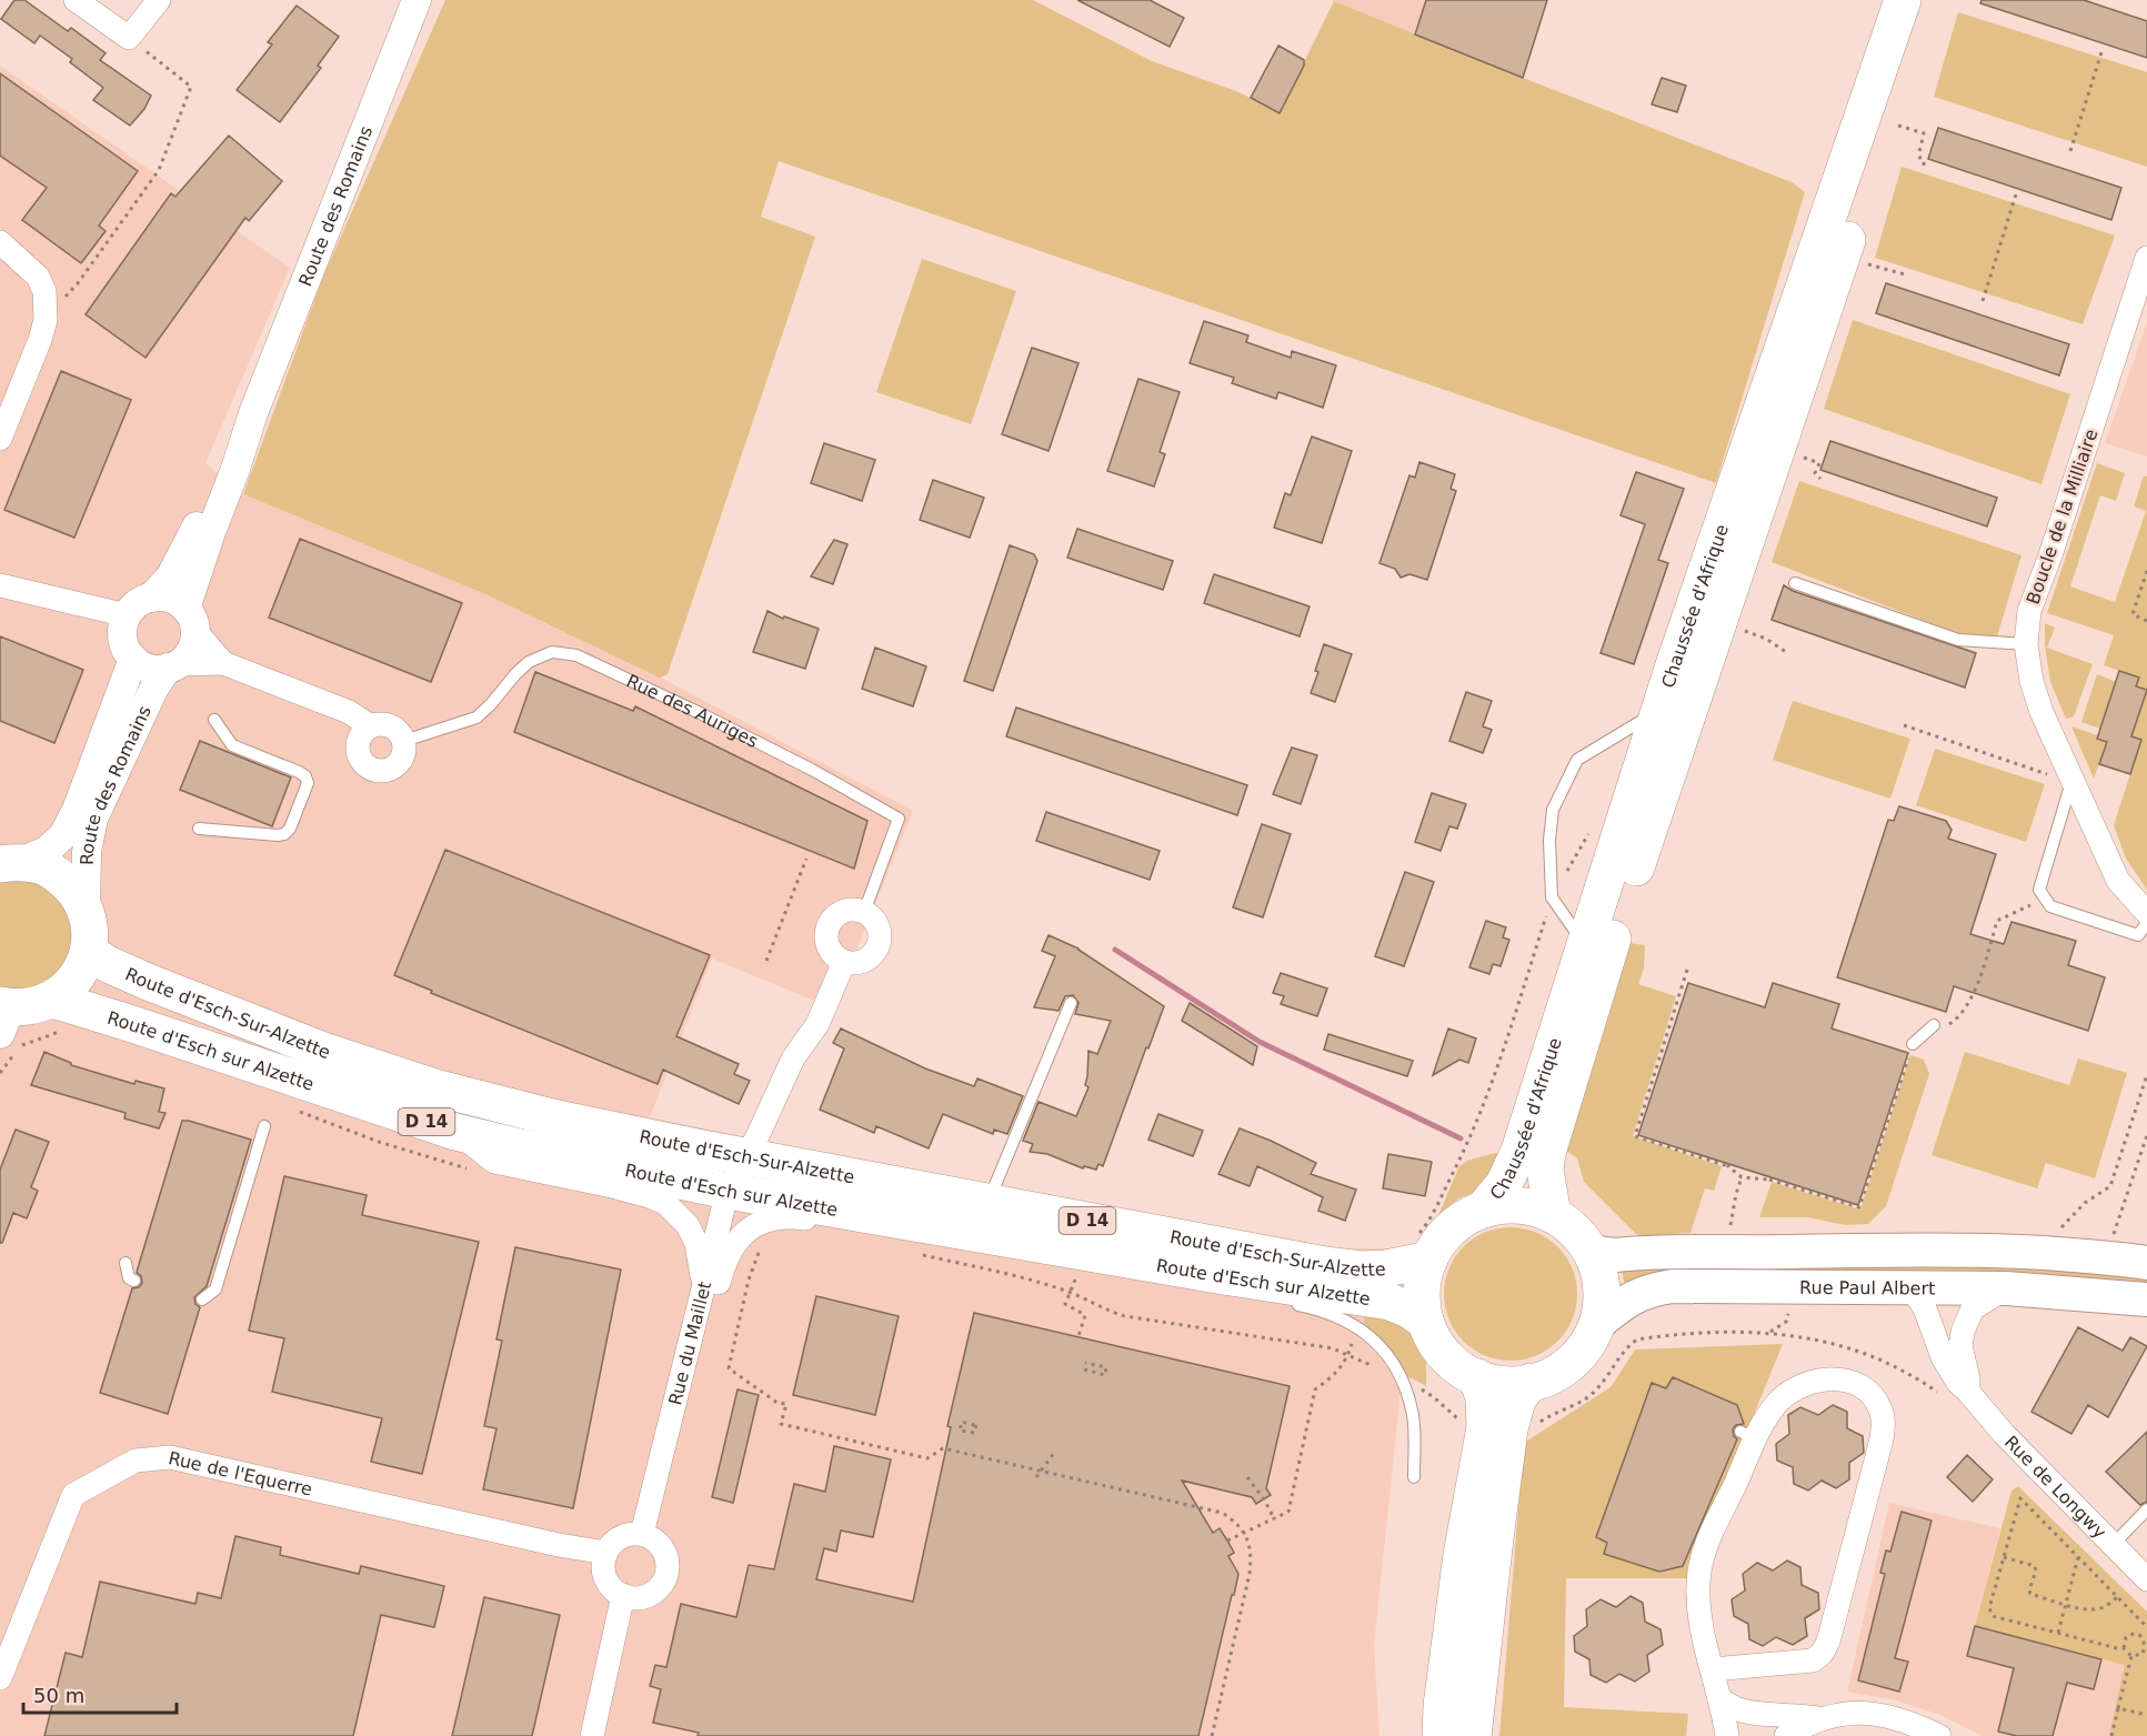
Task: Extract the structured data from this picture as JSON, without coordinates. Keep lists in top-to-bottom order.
{
  "streets": {
    "main road": [
      "Chaussée d'Afrique",
      "Route d'Esch-Sur-Alzette",
      "Route d'Esch sur Alzette",
      "D 14",
      "Rue Paul Albert"
    ],
    "street": [
      "Route des Romains",
      "Boucle de la Milliaire",
      "Rue du Maillet",
      "Rue de l'Equerre",
      "Rue de Longwy"
    ],
    "lane": ["Rue des Auriges"]
  },
  "crossings": [
    ["Chaussée d'Afrique", "Route d'Esch-Sur-Alzette"],
    ["Chaussée d'Afrique", "Route d'Esch sur Alzette"],
    ["Chaussée d'Afrique", "Rue Paul Albert"],
    ["Route d'Esch-Sur-Alzette", "Route d'Esch sur Alzette"],
    ["Route d'Esch-Sur-Alzette", "Rue Paul Albert"],
    ["Route d'Esch-Sur-Alzette", "Rue du Maillet"],
    ["Route d'Esch sur Alzette", "Rue Paul Albert"],
    ["Route d'Esch sur Alzette", "Rue du Maillet"],
    ["Rue Paul Albert", "Rue de Longwy"],
    ["Rue du Maillet", "Rue de l'Equerre"]
  ],
  "scale_bar": "50 m"
}
